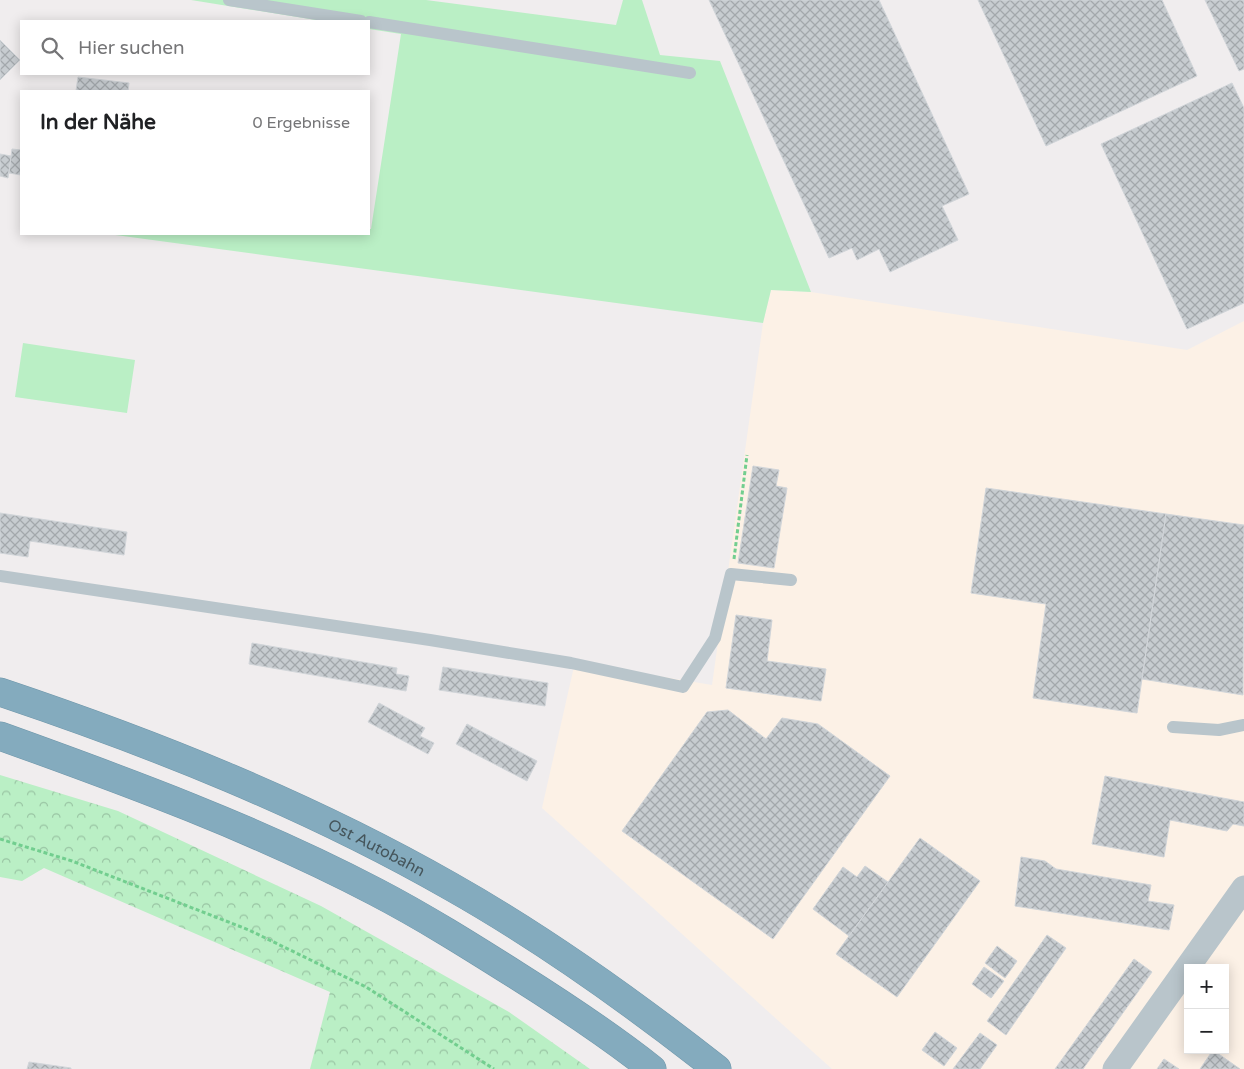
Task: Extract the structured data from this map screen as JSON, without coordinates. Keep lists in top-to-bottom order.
{
  "streets": {
    "highway": ["Ost Autobahn"]
  },
  "page": {
    "search": "Hier suchen",
    "heading": ["In der Nähe", "0 Ergebnisse"],
    "map_buttons": ["+", "−"]
  }
}
